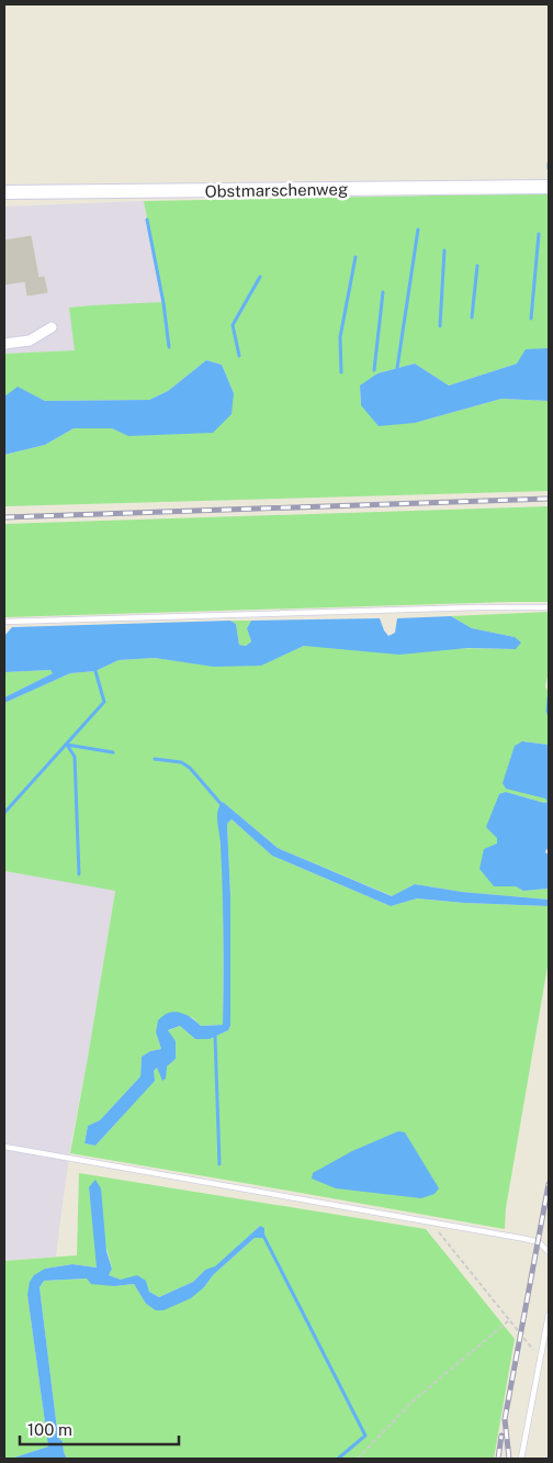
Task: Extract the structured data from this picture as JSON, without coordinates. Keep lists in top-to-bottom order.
{
  "streets": {
    "main road": ["Obstmarschenweg"]
  },
  "scale_bar": "100 m"
}
